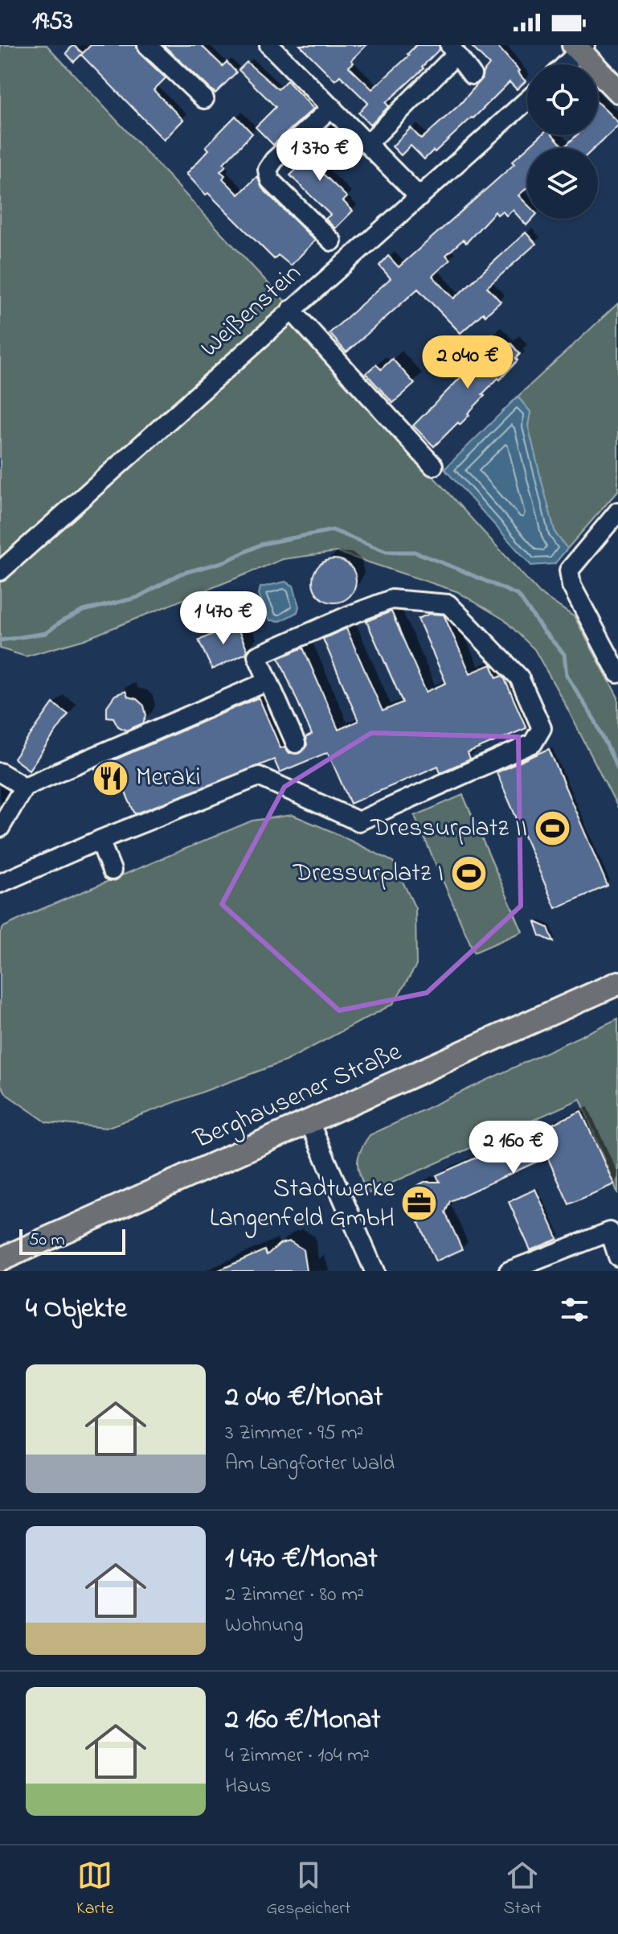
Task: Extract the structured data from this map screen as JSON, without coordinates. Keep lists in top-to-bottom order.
{
  "streets": {
    "main road": ["Berghausener Straße"],
    "street": ["Weißenstein"]
  },
  "places": {
    "restaurant": ["Meraki"],
    "sports": ["Dressurplatz II", "Dressurplatz I"],
    "office": ["Stadtwerke Langenfeld GmbH"]
  },
  "scale_bar": "50 m",
  "page": {
    "status": "19:53",
    "price": [
      "1 370 €",
      "2 040 €",
      "1 470 €",
      "2 160 €"
    ],
    "scale": "50 m",
    "heading": "4 Objekte",
    "list": [
      {
        "name": "2 040 €/Monat",
        "note": "3 Zimmer · 95 m² · Am Langforter Wald"
      },
      {
        "name": "1 470 €/Monat",
        "note": "2 Zimmer · 80 m² · Wohnung"
      },
      {
        "name": "2 160 €/Monat",
        "note": "4 Zimmer · 104 m² · Haus"
      }
    ],
    "tabs": ["Karte", "Gespeichert", "Start"]
  }
}
